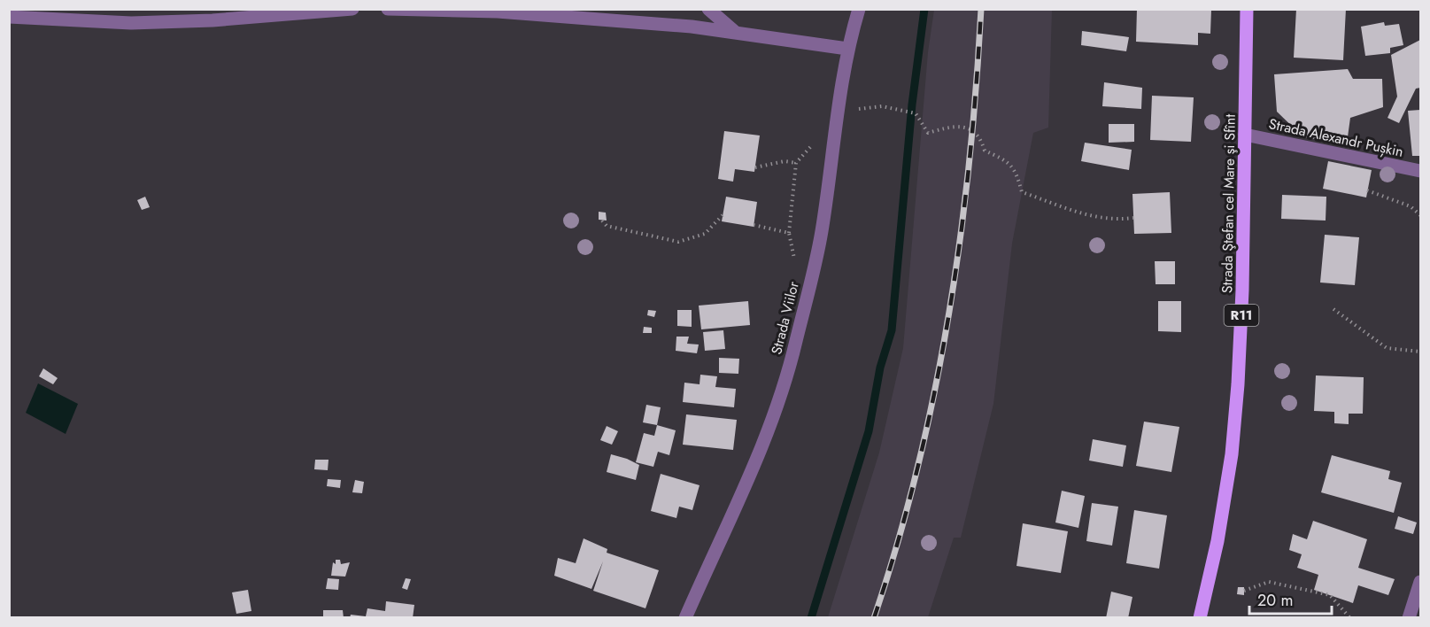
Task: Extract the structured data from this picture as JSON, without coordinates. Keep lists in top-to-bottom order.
{
  "streets": {
    "main road": ["Strada Ştefan cel Mare şi Sfînt", "R11"],
    "street": ["Strada Alexandr Pușkin", "Strada Viilor"]
  },
  "crossings": [
    ["Strada Alexandr Pușkin", "Strada Ştefan cel Mare şi Sfînt"]
  ],
  "scale_bar": "20 m"
}
